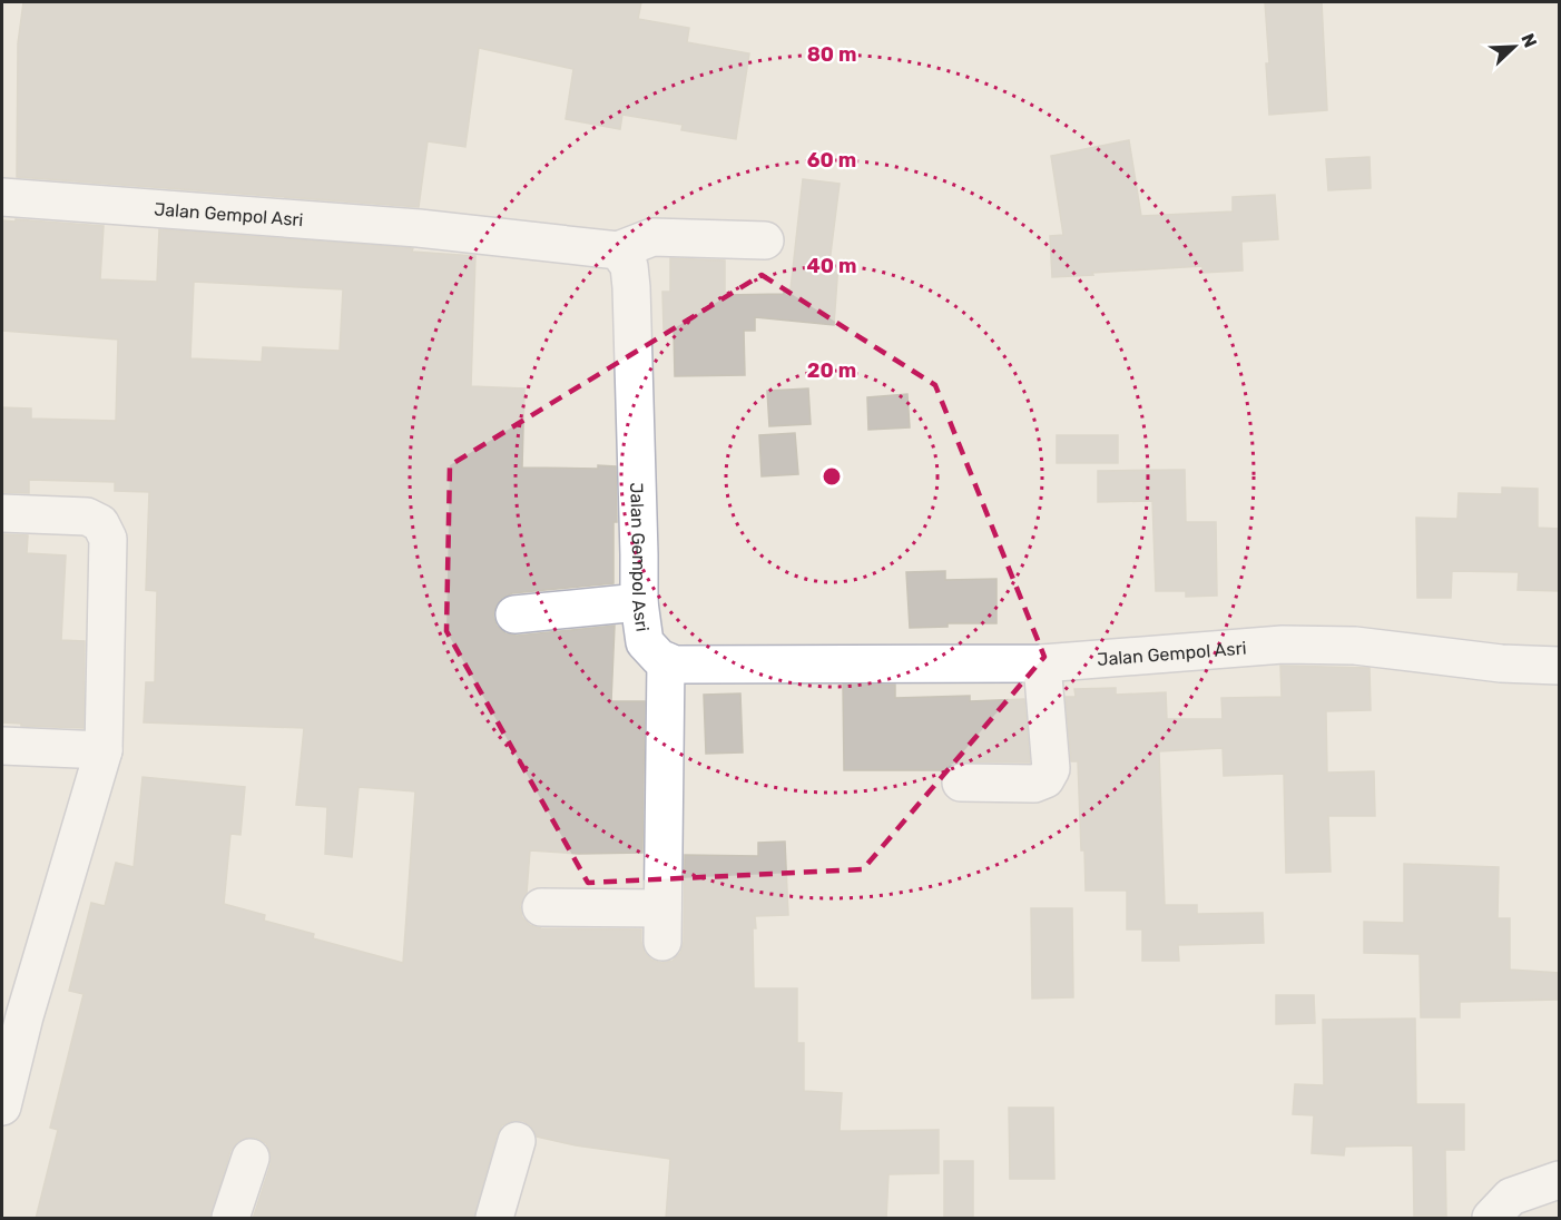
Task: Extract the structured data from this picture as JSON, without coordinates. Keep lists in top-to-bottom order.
{
  "streets": {
    "street": ["Jalan Gempol Asri"]
  },
  "north": "top right",
  "rings": [
    "80 m",
    "60 m",
    "40 m",
    "20 m"
  ]
}
